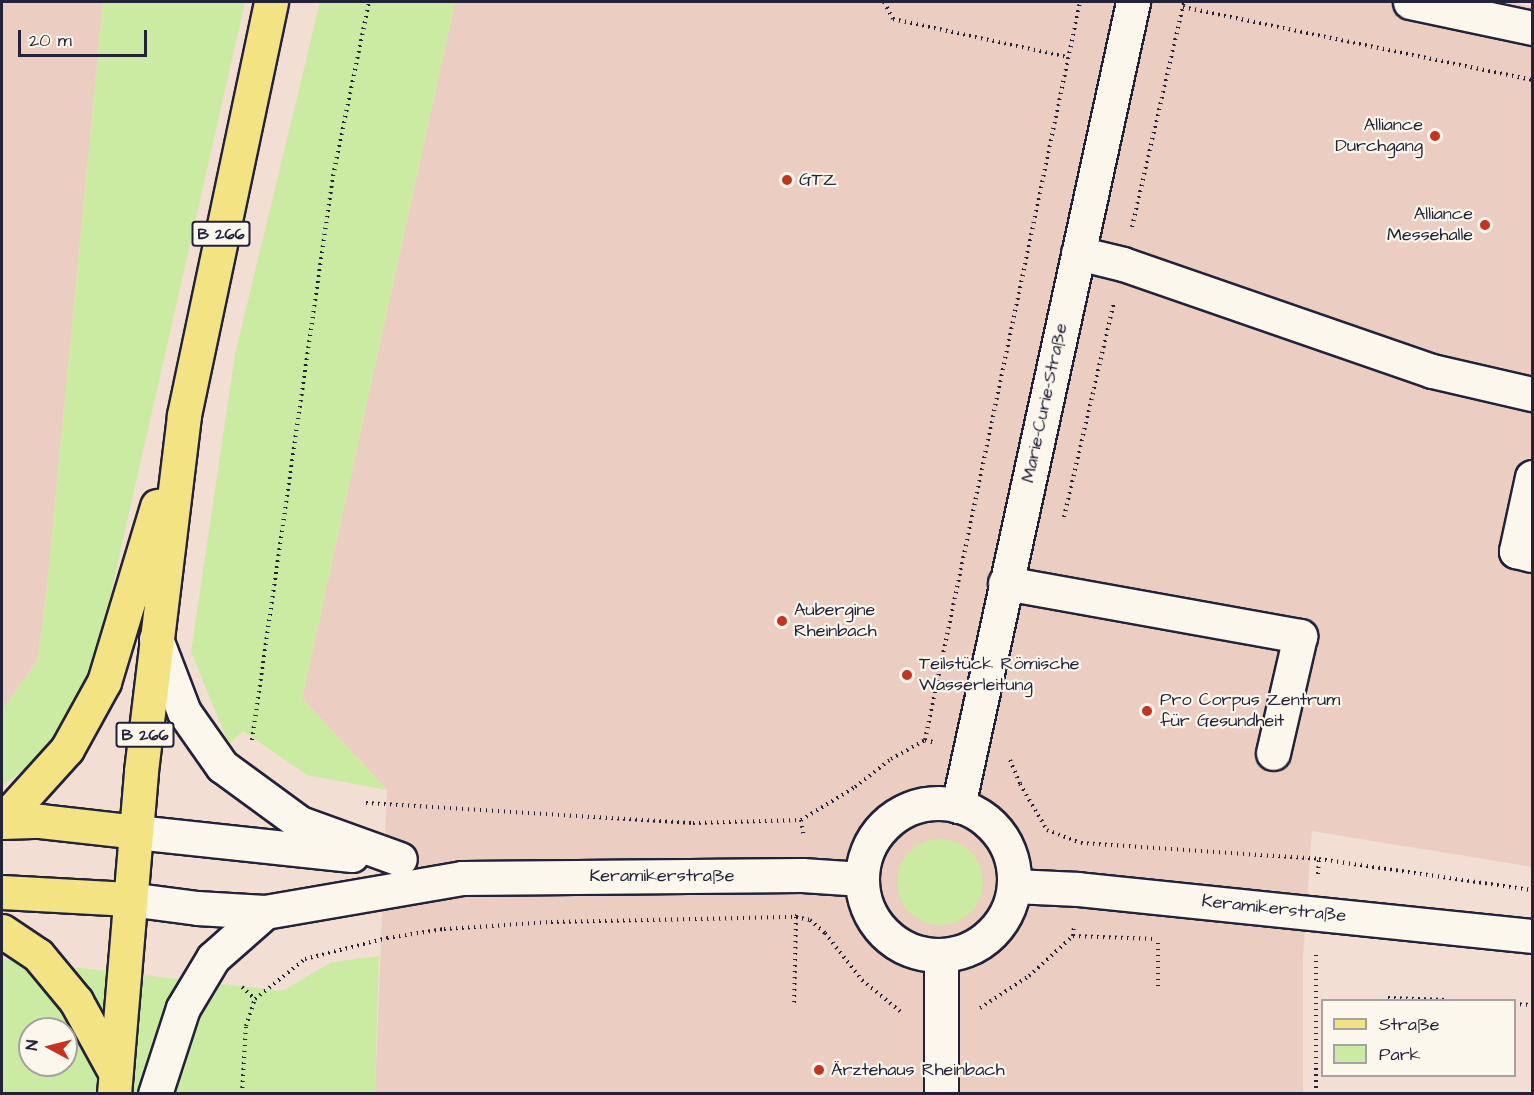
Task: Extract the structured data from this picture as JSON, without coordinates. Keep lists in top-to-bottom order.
{
  "streets": {
    "main road": ["B 266"],
    "street": ["Marie-Curie-Straße", "Keramikerstraße"]
  },
  "crossings": [
    ["B 266", "Keramikerstraße"],
    ["Marie-Curie-Straße", "Keramikerstraße"]
  ],
  "places": [
    "Alliance Durchgang",
    "GTZ",
    "Alliance Messehalle",
    "Aubergine Rheinbach",
    "Teilstück Römische Wasserleitung",
    "Pro Corpus Zentrum für Gesundheit",
    "Ärztehaus Rheinbach"
  ],
  "legend": ["Straße", "Park"],
  "scale_bar": "20 m",
  "north": "left"
}
